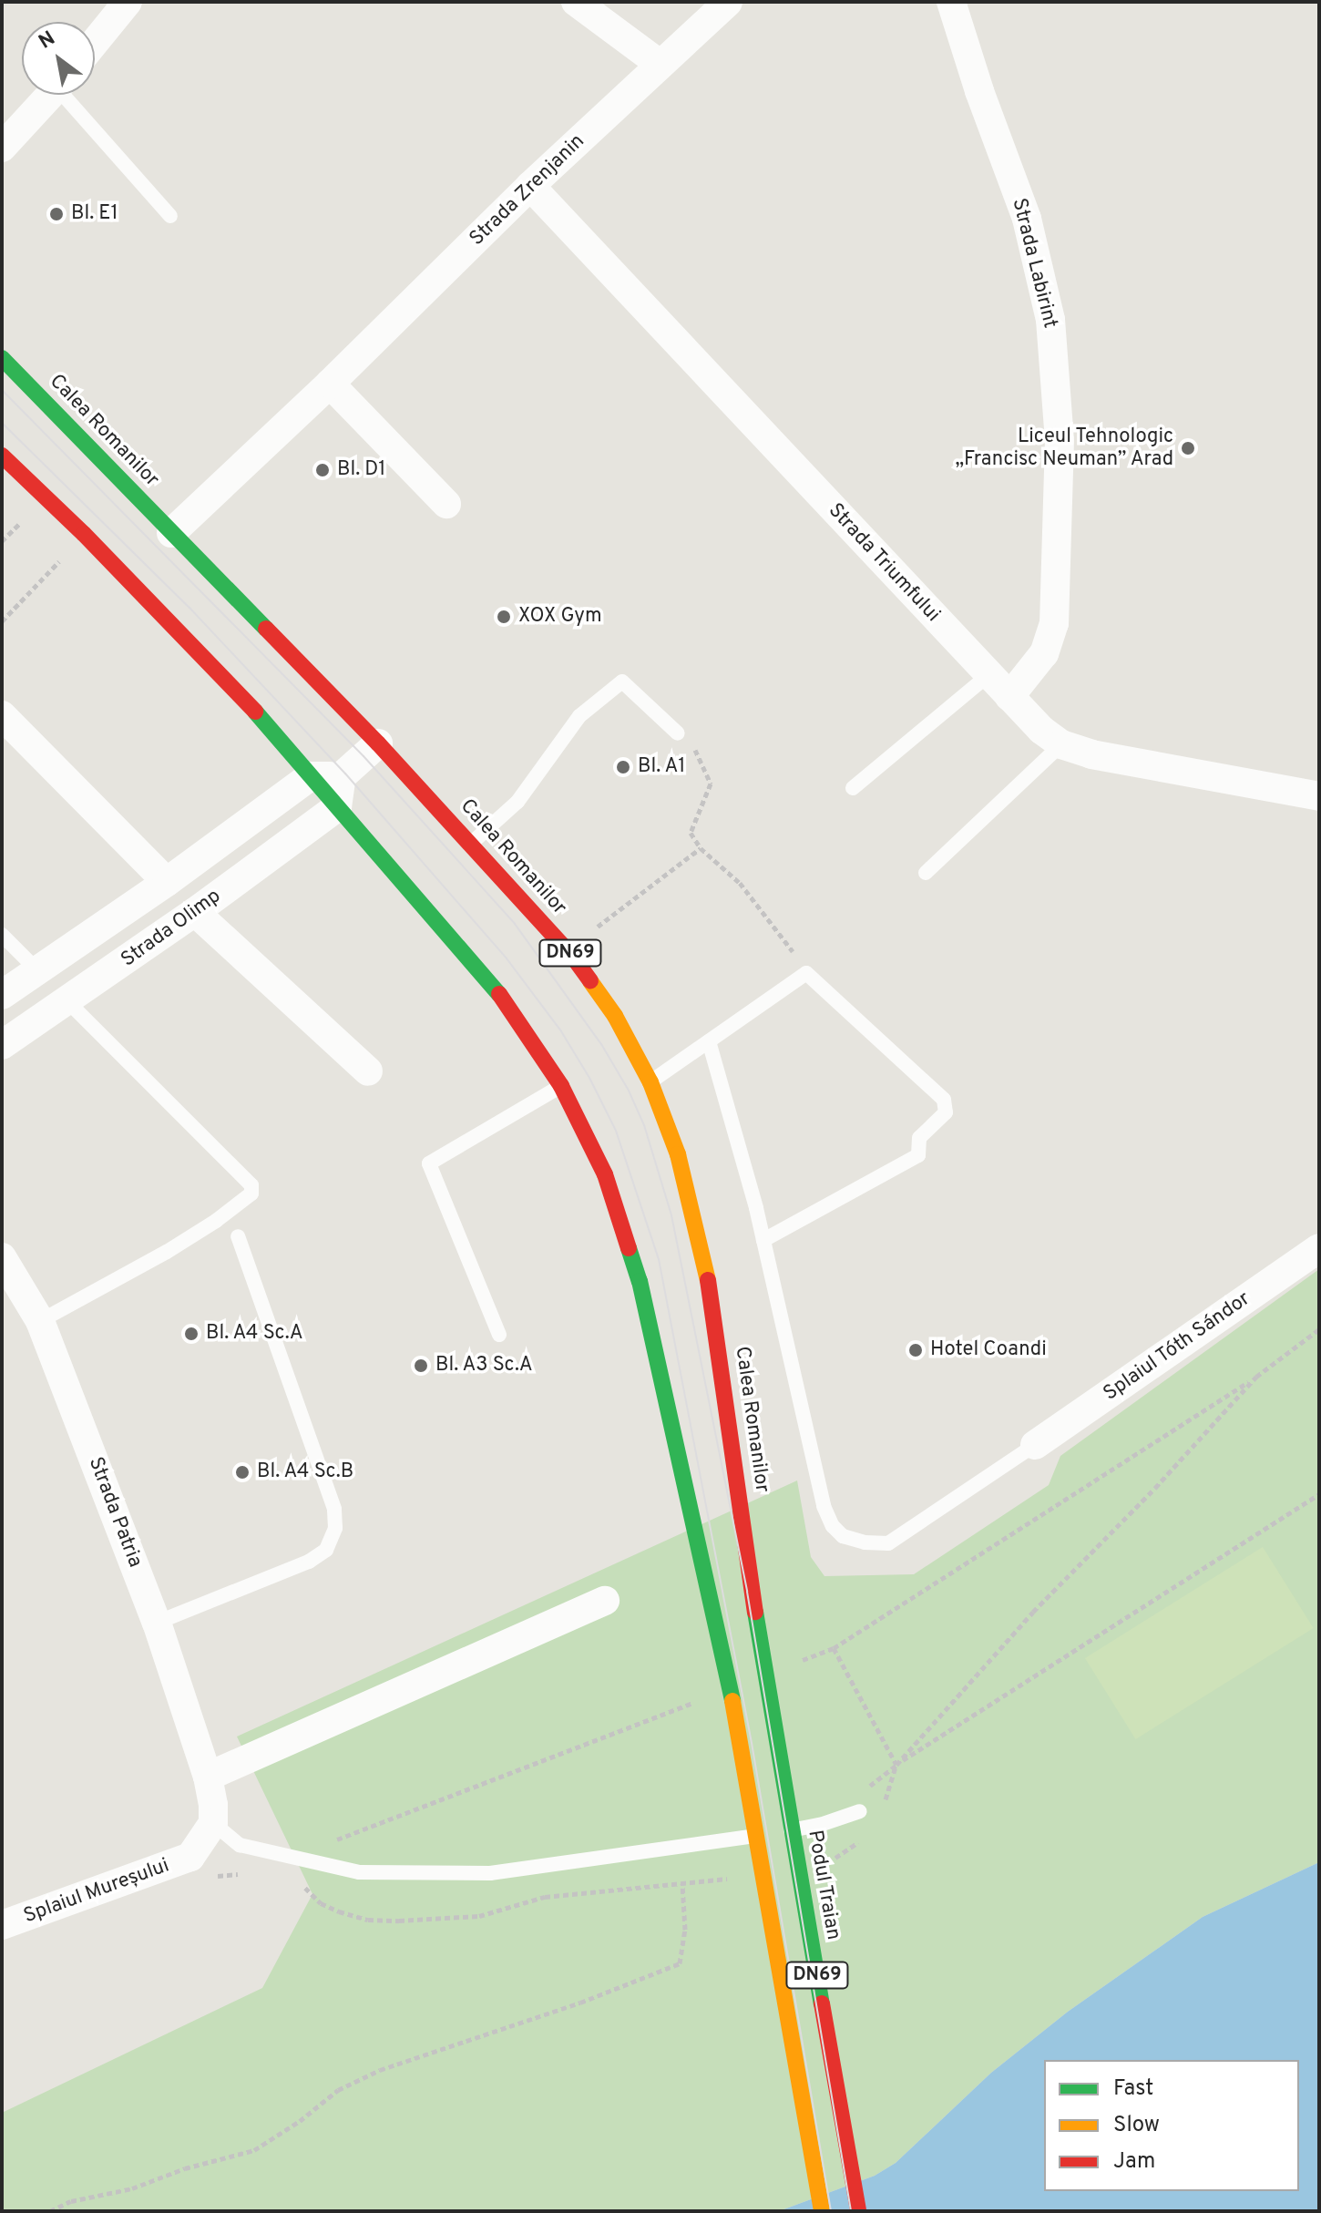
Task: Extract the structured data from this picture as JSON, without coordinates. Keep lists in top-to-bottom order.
{
  "streets": {
    "main road": ["Calea Romanilor", "DN69", "Podul Traian"],
    "street": [
      "Strada Zrenjanin",
      "Strada Labirint",
      "Strada Triumfului",
      "Strada Olimp",
      "Splaiul Tóth Sándor",
      "Strada Patria",
      "Splaiul Mureșului"
    ]
  },
  "crossings": [
    ["Strada Zrenjanin", "Calea Romanilor"],
    ["Strada Zrenjanin", "Strada Triumfului"],
    ["Strada Labirint", "Strada Triumfului"],
    ["Calea Romanilor", "Podul Traian"],
    ["Strada Olimp", "DN69"],
    ["Strada Patria", "Splaiul Mureșului"]
  ],
  "places": [
    "Bl. E1",
    "Liceul Tehnologic „Francisc Neuman” Arad",
    "Bl. D1",
    "XOX Gym",
    "Bl. A1",
    "Bl. A4 Sc.A",
    "Hotel Coandi",
    "Bl. A3 Sc.A",
    "Bl. A4 Sc.B"
  ],
  "legend": ["Fast", "Slow", "Jam"],
  "north": "top left"
}
